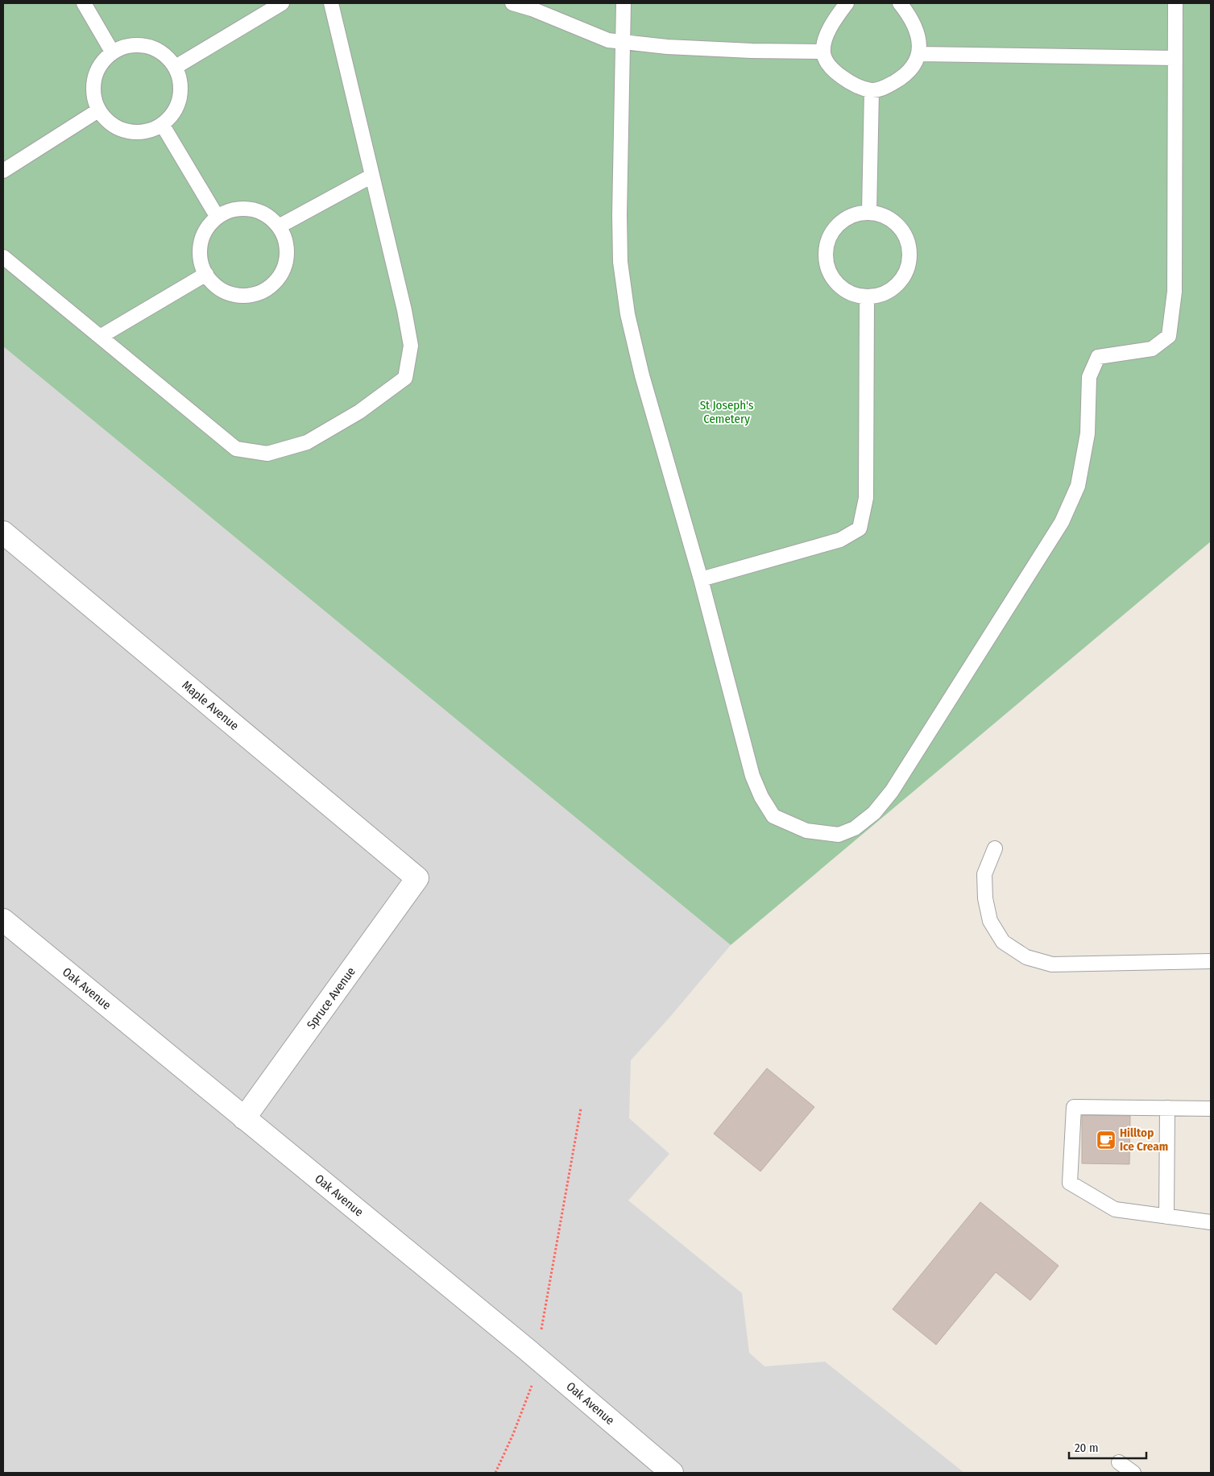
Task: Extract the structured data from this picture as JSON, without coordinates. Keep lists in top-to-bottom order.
{
  "streets": {
    "street": ["Maple Avenue", "Oak Avenue", "Spruce Avenue"]
  },
  "crossings": [
    ["Maple Avenue", "Spruce Avenue"],
    ["Oak Avenue", "Spruce Avenue"]
  ],
  "parks": ["St Joseph's Cemetery"],
  "places": {
    "cafe": ["Hilltop Ice Cream"]
  },
  "scale_bar": "20 m"
}
